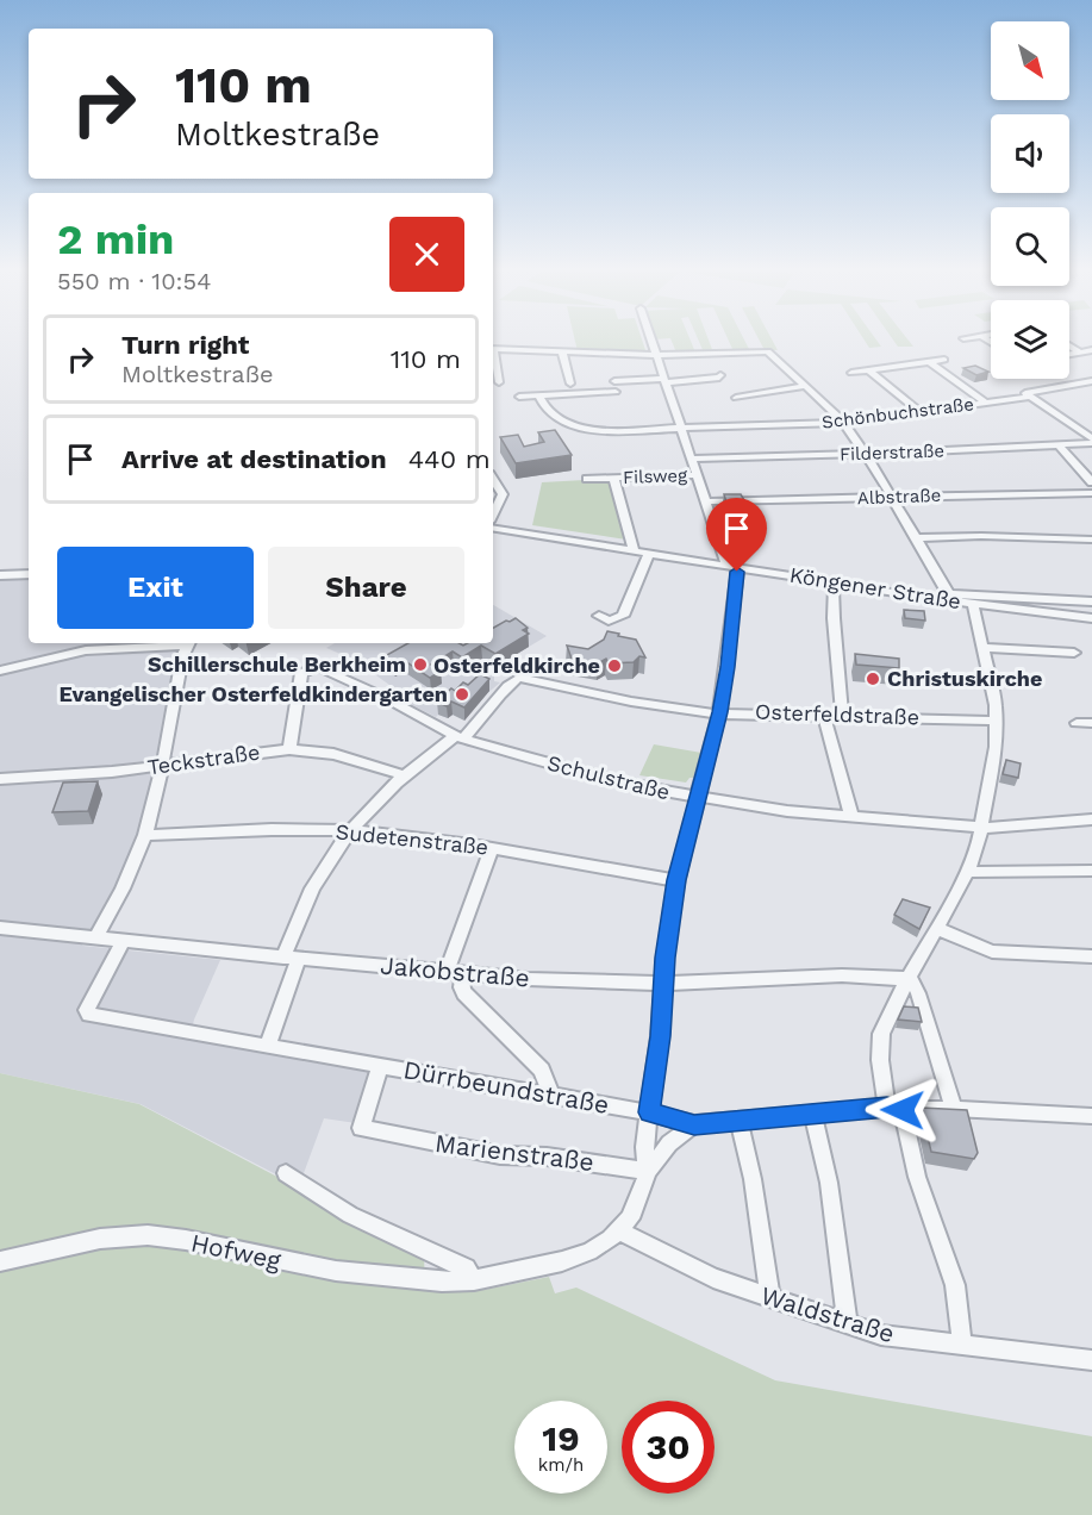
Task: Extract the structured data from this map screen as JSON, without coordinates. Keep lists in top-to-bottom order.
{
  "streets": {
    "street": [
      "Schönbuchstraße",
      "Filderstraße",
      "Filsweg",
      "Albstraße",
      "Köngener Straße",
      "Osterfeldstraße",
      "Teckstraße",
      "Schulstraße",
      "Sudetenstraße",
      "Jakobstraße",
      "Dürrbeundstraße",
      "Marienstraße",
      "Hofweg",
      "Waldstraße"
    ]
  },
  "crossings": [
    ["Filsweg", "Köngener Straße"],
    ["Osterfeldstraße", "Schulstraße"],
    ["Teckstraße", "Schulstraße"],
    ["Jakobstraße", "Dürrbeundstraße"],
    ["Dürrbeundstraße", "Marienstraße"],
    ["Hofweg", "Waldstraße"]
  ],
  "places": [
    "Schillerschule Berkheim",
    "Osterfeldkirche",
    "Christuskirche",
    "Evangelischer Osterfeldkindergarten"
  ],
  "north": "bottom right",
  "page": {
    "turn": ["110 m", "Moltkestraße"],
    "heading": ["2 min", "550 m · 10:54"],
    "list": [
      {
        "name": "Turn right",
        "note": "Moltkestraße",
        "value": "110 m"
      },
      {
        "name": "Arrive at destination",
        "value": "440 m"
      }
    ],
    "buttons": ["Exit", "Share"],
    "speed": "19 km/h",
    "limit": "30"
  }
}
